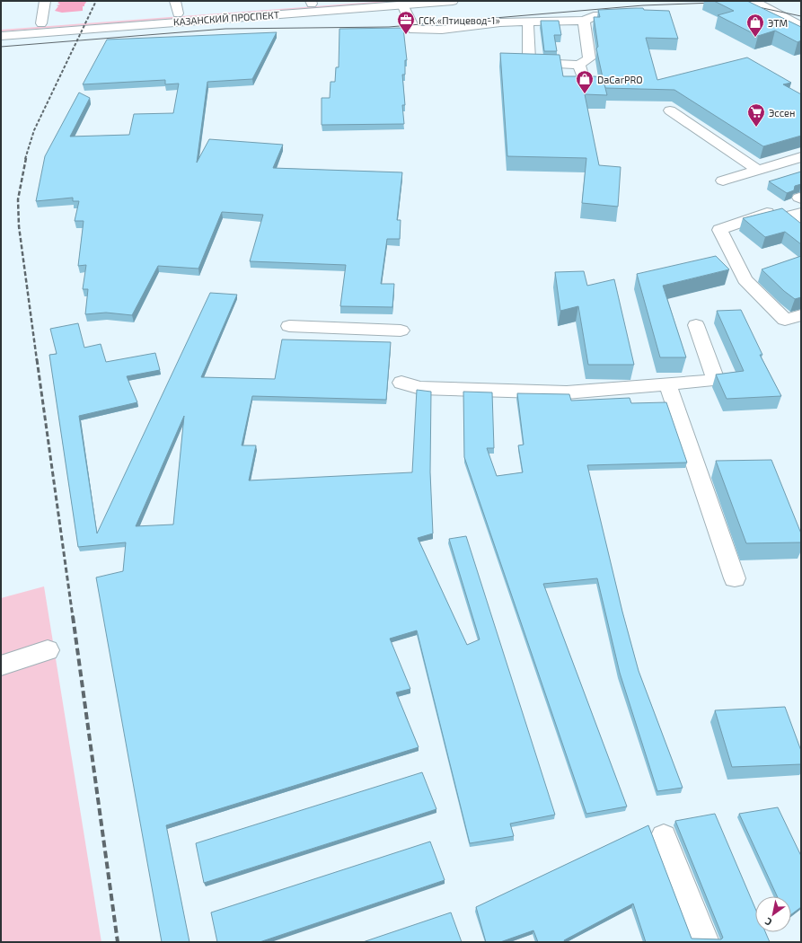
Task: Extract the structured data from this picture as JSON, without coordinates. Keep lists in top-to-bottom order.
{
  "streets": {
    "main road": ["КАЗАНСКИЙ ПРОСПЕКТ"]
  },
  "places": {
    "office": ["ГСК «Птицевод-1»"],
    "shop": ["ЭТМ", "DaCarPRO"],
    "supermarket": ["Эссен"]
  },
  "north": "bottom left"
}
